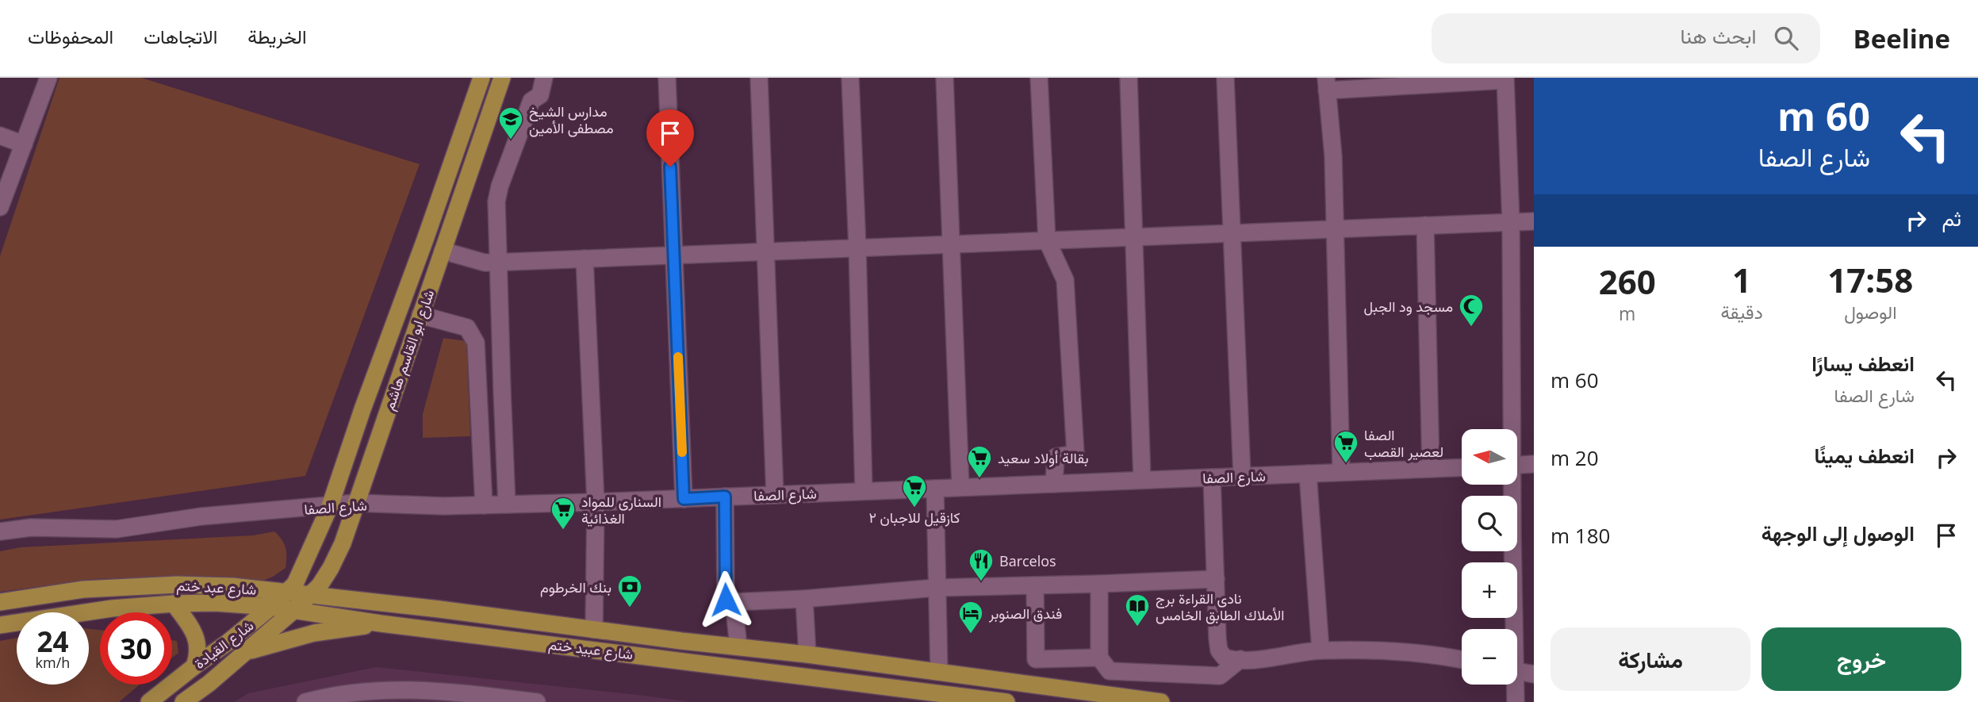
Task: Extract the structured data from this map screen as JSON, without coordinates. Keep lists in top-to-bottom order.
{
  "streets": {
    "main road": [
      "شارع ابو القاسم هاشم",
      "شارع عبد ختم",
      "شارع القيادة",
      "شارع عبيد ختم"
    ],
    "street": ["شارع الصفا"]
  },
  "crossings": [
    ["شارع ابو القاسم هاشم", "شارع الصفا"],
    ["شارع ابو القاسم هاشم", "شارع عبد ختم"],
    ["شارع ابو القاسم هاشم", "شارع القيادة"],
    ["شارع ابو القاسم هاشم", "شارع عبيد ختم"],
    ["شارع عبد ختم", "شارع عبيد ختم"],
    ["شارع القيادة", "شارع عبيد ختم"]
  ],
  "places": {
    "school or university": ["مدارس الشيخ مصطفى الأمين"],
    "mosque": ["مسجد ود الجبل"],
    "supermarket": [
      "الصفا لعصير القصب",
      "بقالة أولاد سعيد",
      "كازقيل للاجبان ٢",
      "السناري للمواد الغذائية"
    ],
    "restaurant": ["Barcelos"],
    "bank": ["بنك الخرطوم"],
    "library": ["نادي القراءة برج الأملاك الطابق الخامس"],
    "hotel": ["فندق الصنوبر"]
  },
  "north": "left",
  "page": {
    "header": "Beeline",
    "search": "ابحث هنا",
    "nav": ["الخريطة", "الاتجاهات", "المحفوظات"],
    "turn": ["60 m", "شارع الصفا"],
    "then": "ثم",
    "eta": [
      "17:58",
      "الوصول",
      "1",
      "دقيقة",
      "260",
      "m"
    ],
    "list": [
      {
        "name": "انعطف يسارًا",
        "note": "شارع الصفا",
        "value": "60 m"
      },
      {
        "name": "انعطف يمينًا",
        "value": "20 m"
      },
      {
        "name": "الوصول إلى الوجهة",
        "value": "180 m"
      }
    ],
    "map_buttons": ["+", "−"],
    "speed": "24 km/h",
    "limit": "30",
    "buttons": ["خروج", "مشاركة"]
  }
}
